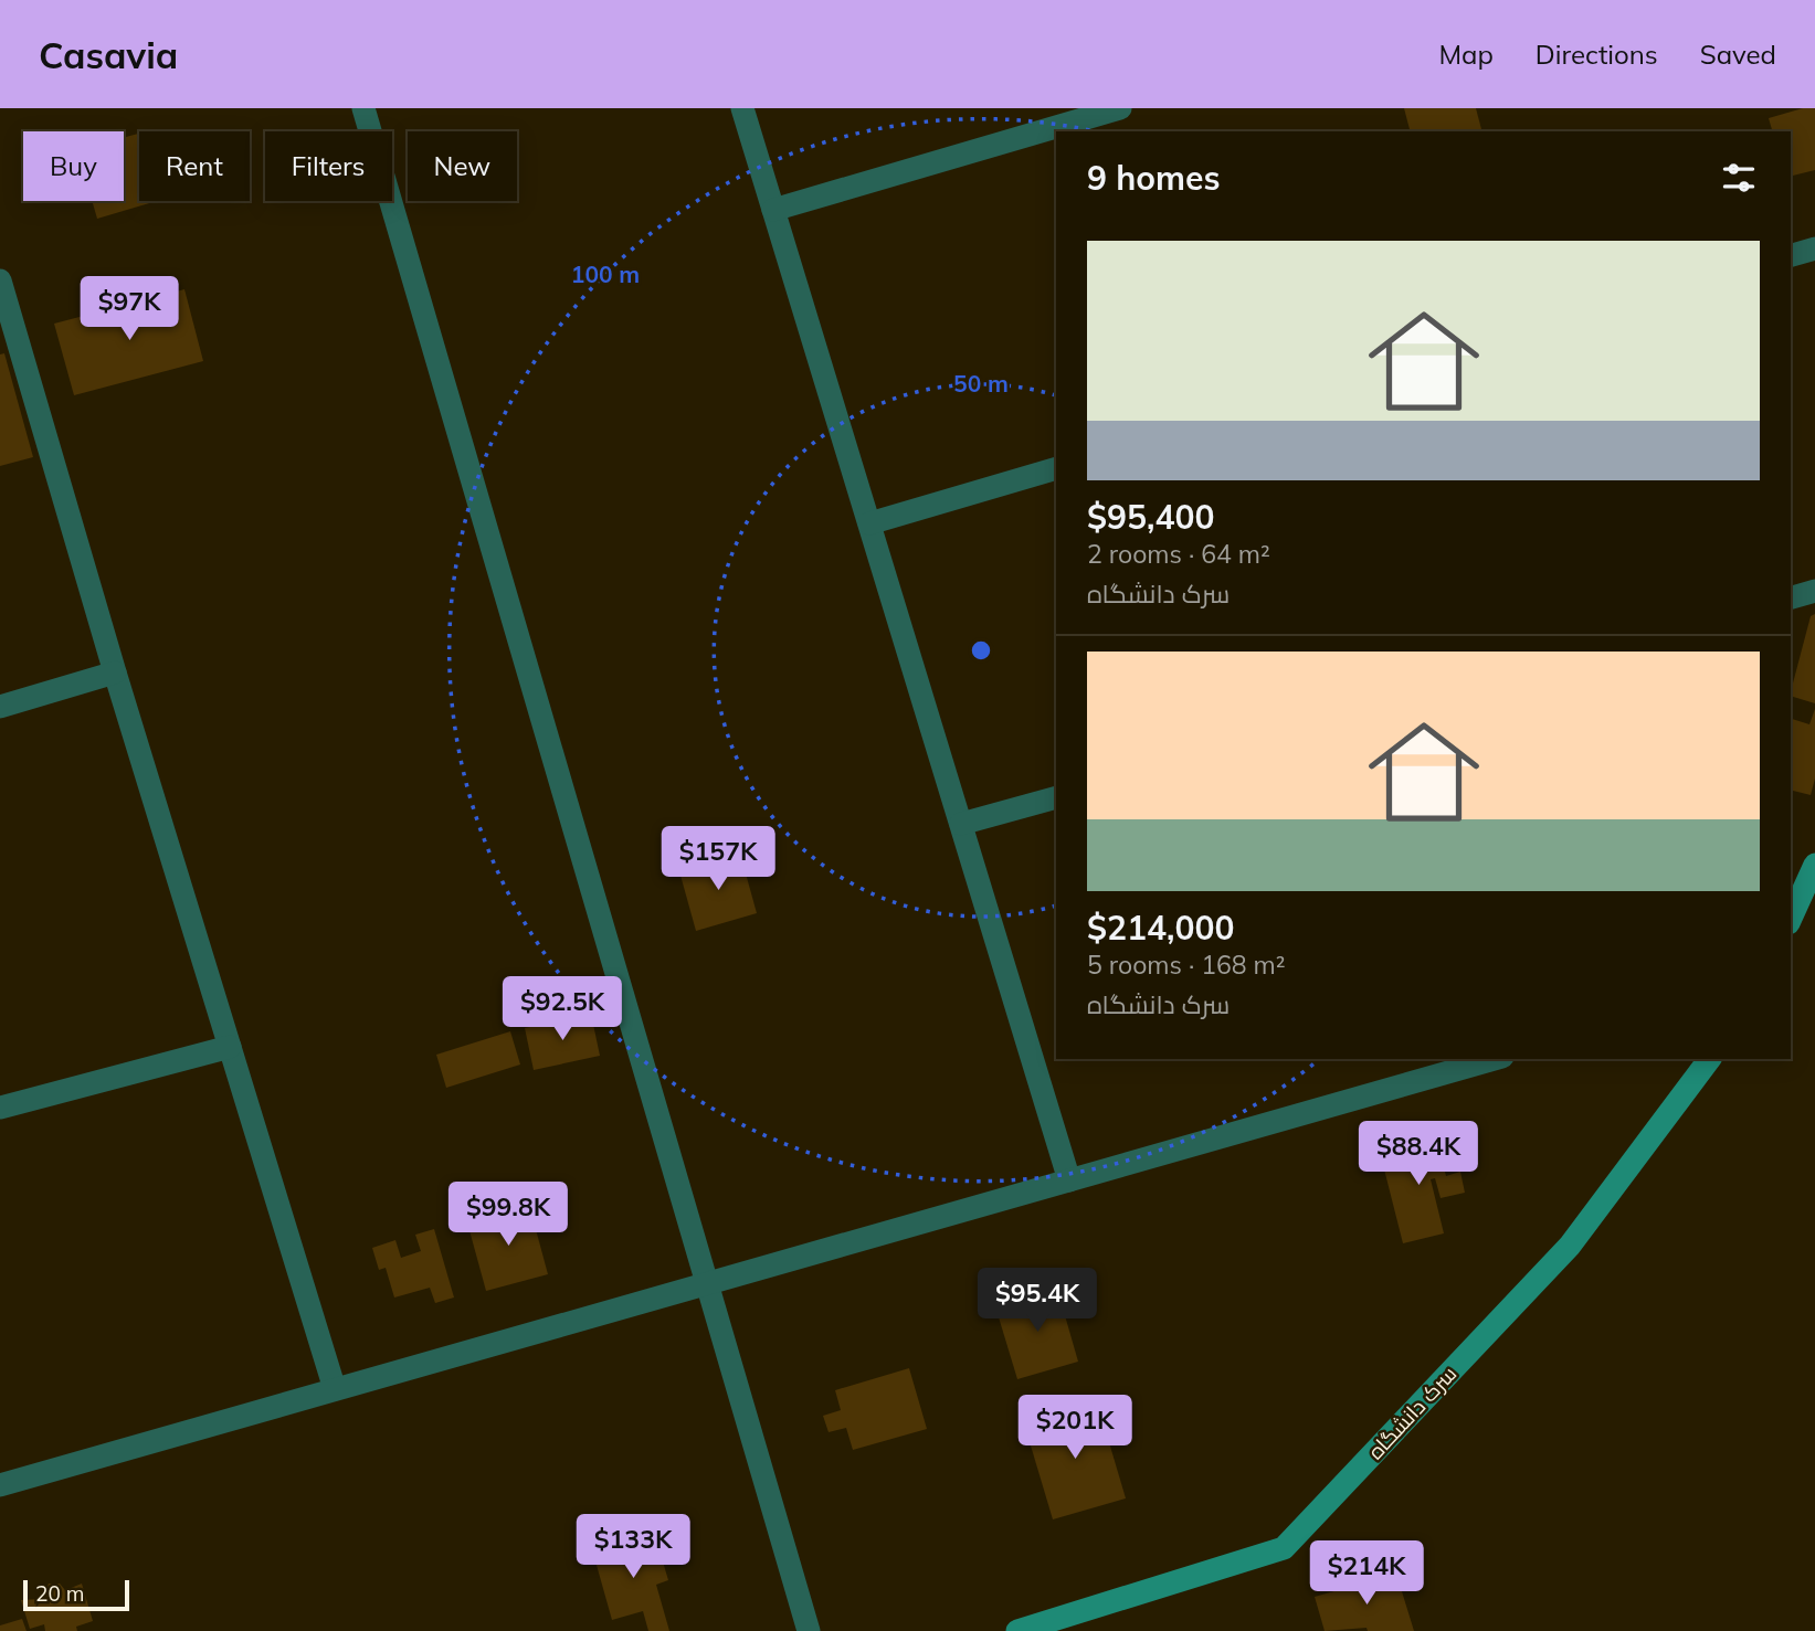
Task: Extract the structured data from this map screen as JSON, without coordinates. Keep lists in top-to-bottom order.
{
  "streets": {
    "street": ["سرک دانشگاه"]
  },
  "scale_bar": "20 m",
  "page": {
    "header": "Casavia",
    "nav": ["Map", "Directions", "Saved"],
    "chip": [
      "Buy",
      "Rent",
      "Filters",
      "New"
    ],
    "heading": "9 homes",
    "list": [
      {
        "name": "$95,400",
        "note": "2 rooms · 64 m² · سرک دانشگاه"
      },
      {
        "name": "$214,000",
        "note": "5 rooms · 168 m² · سرک دانشگاه"
      }
    ],
    "price": [
      "$97K",
      "$157K",
      "$92.5K",
      "$88.4K",
      "$99.8K",
      "$95.4K",
      "$201K",
      "$133K",
      "$214K"
    ],
    "scale": "20 m"
  },
  "rings": ["100 m", "50 m"]
}
